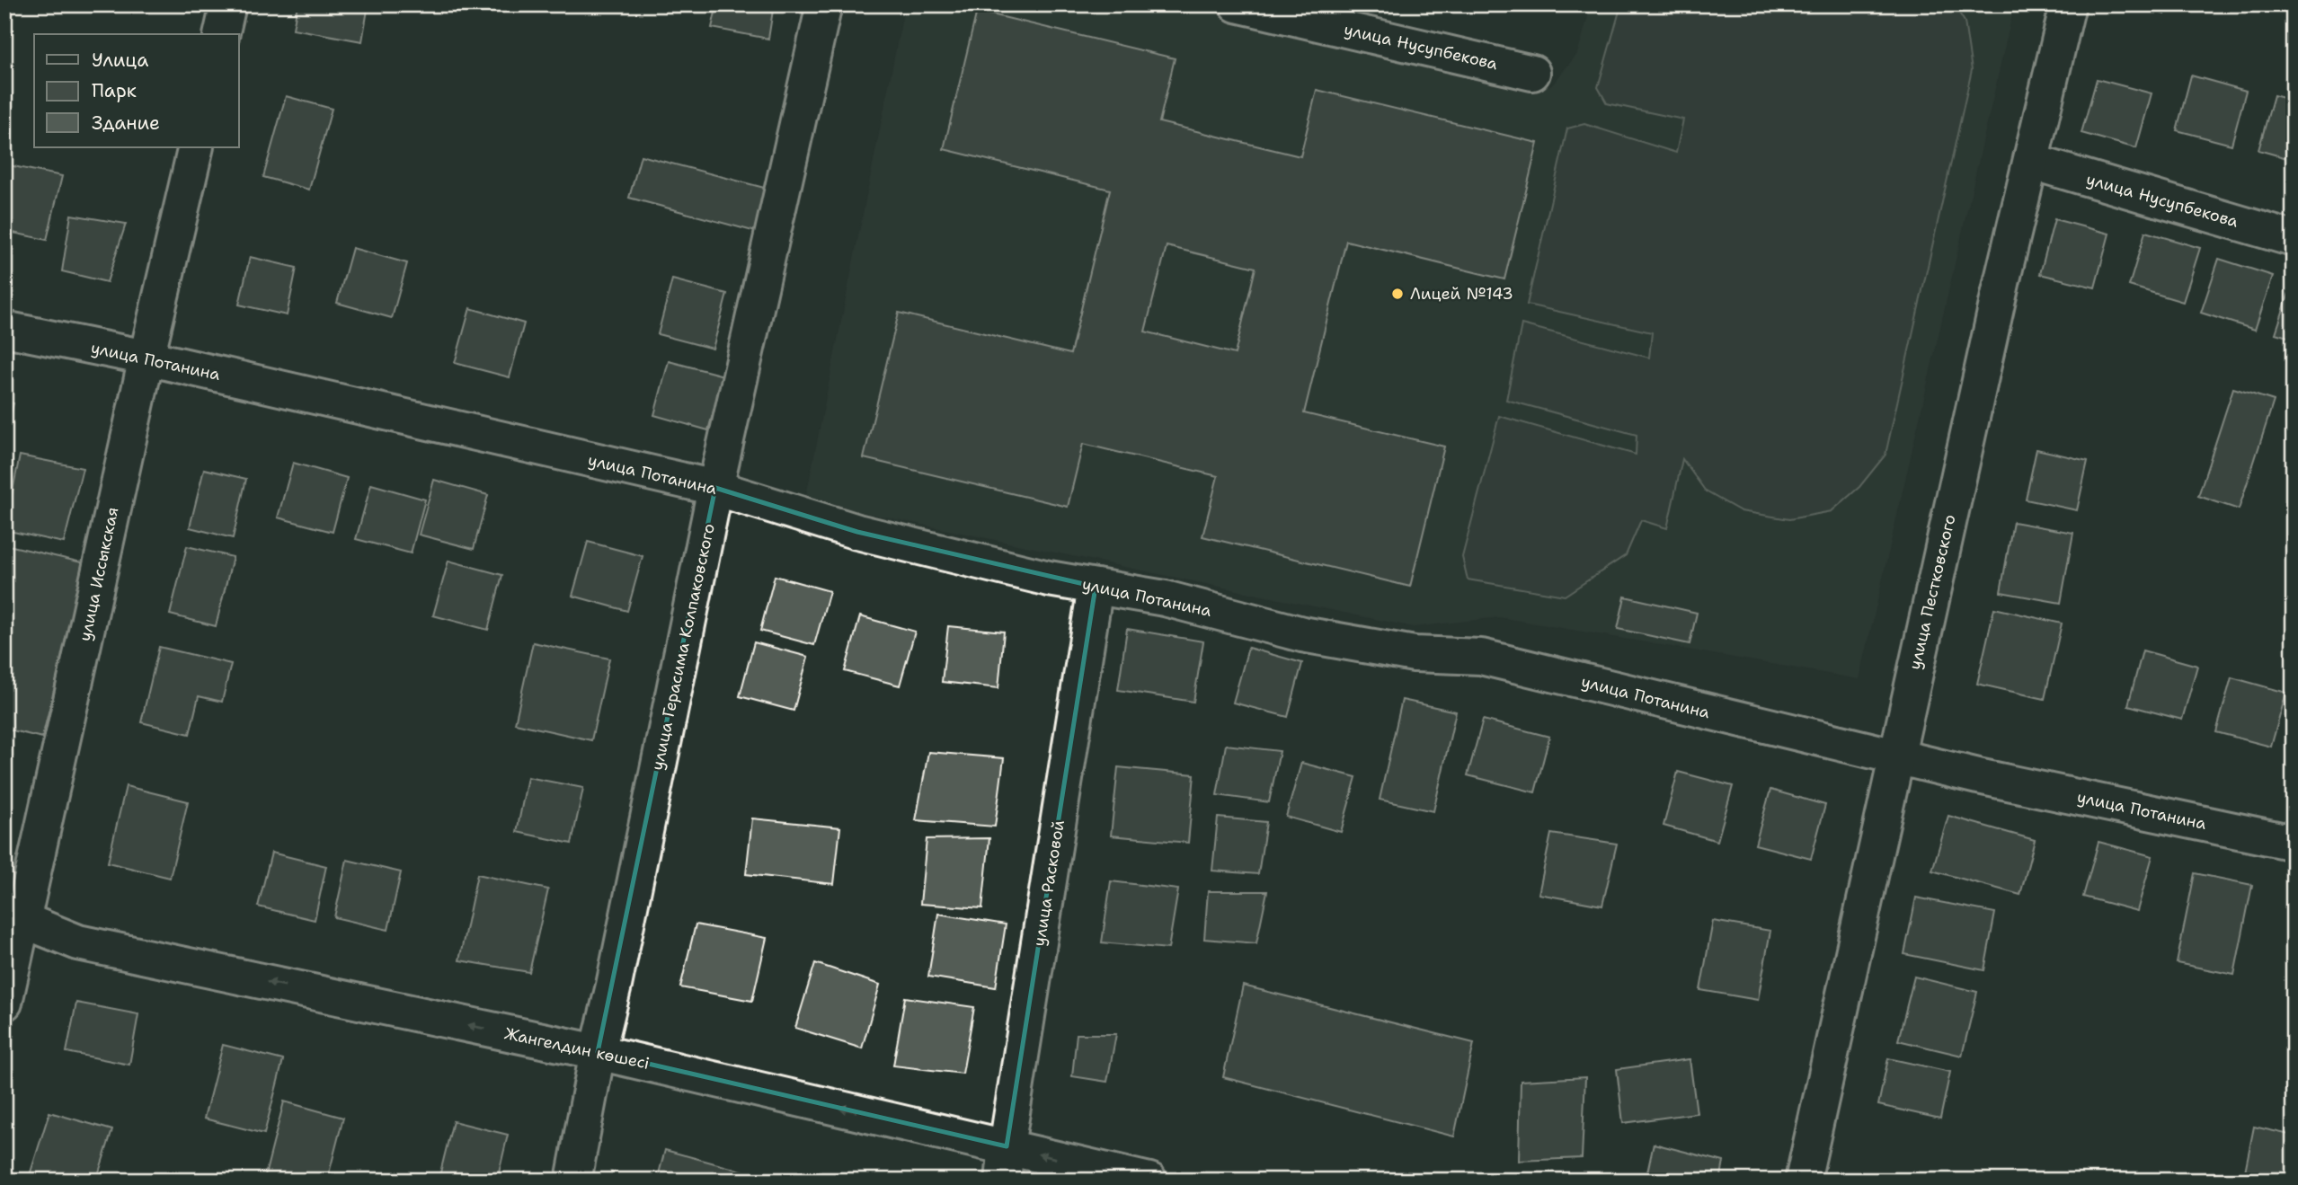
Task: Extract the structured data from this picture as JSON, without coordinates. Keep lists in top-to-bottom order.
{
  "streets": {
    "street": [
      "улица Нусупбекова",
      "улица Потанина",
      "улица Иссыкская",
      "улица Пестковского",
      "улица Герасима Колпаковского",
      "улица Расковой",
      "Жангелдин көшесі"
    ]
  },
  "crossings": [
    ["улица Нусупбекова", "улица Пестковского"],
    ["улица Потанина", "улица Иссыкская"],
    ["улица Потанина", "улица Пестковского"],
    ["улица Потанина", "улица Герасима Колпаковского"],
    ["улица Потанина", "улица Расковой"],
    ["улица Иссыкская", "Жангелдин көшесі"],
    ["улица Герасима Колпаковского", "Жангелдин көшесі"],
    ["улица Расковой", "Жангелдин көшесі"]
  ],
  "one_way": ["Жангелдин көшесі"],
  "places": ["Лицей №143"],
  "legend": ["Улица", "Парк", "Здание"]
}
